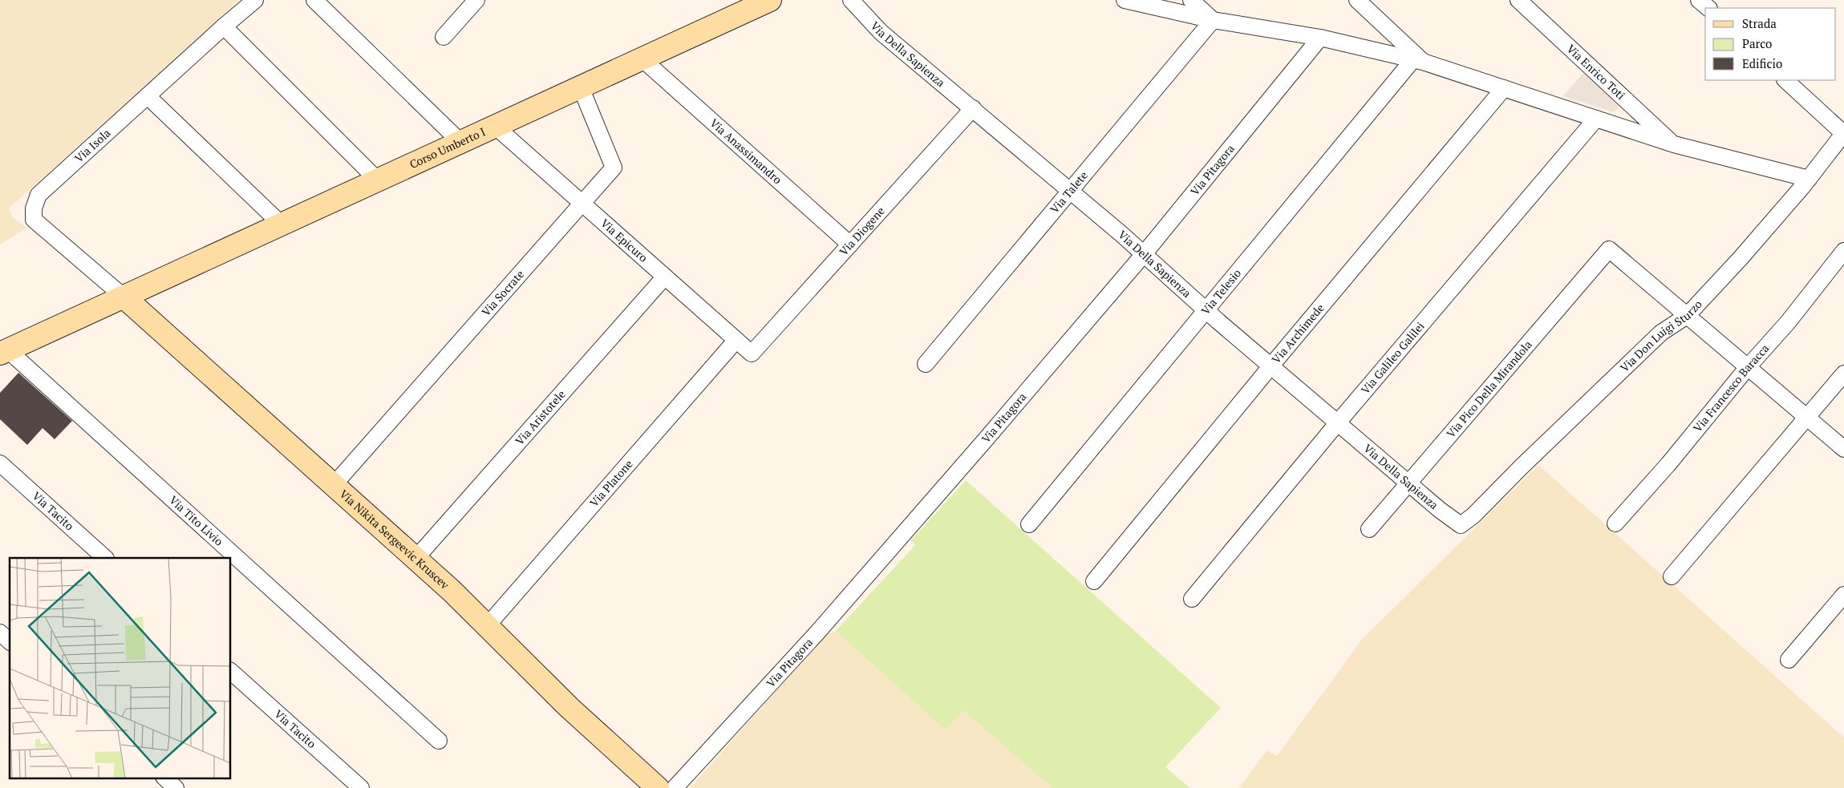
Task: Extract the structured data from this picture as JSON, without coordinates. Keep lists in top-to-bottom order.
{
  "streets": {
    "main road": ["Corso Umberto I", "Via Nikita Sergeevic Kruscev"],
    "street": [
      "Via Della Sapienza",
      "Via Enrico Toti",
      "Via Isola",
      "Via Anassimandro",
      "Via Pitagora",
      "Via Talete",
      "Via Diogene",
      "Via Epicuro",
      "Via Telesio",
      "Via Socrate",
      "Via Archimede",
      "Via Don Luigi Sturzo",
      "Via Galileo Galilei",
      "Via Francesco Baracca",
      "Via Pico Della Mirandola",
      "Via Aristotele",
      "Via Platone",
      "Via Tacito",
      "Via Tito Livio"
    ]
  },
  "crossings": [
    ["Via Della Sapienza", "Via Pitagora"],
    ["Via Della Sapienza", "Via Talete"],
    ["Via Della Sapienza", "Via Diogene"],
    ["Via Della Sapienza", "Via Telesio"],
    ["Via Della Sapienza", "Via Archimede"],
    ["Via Della Sapienza", "Via Don Luigi Sturzo"],
    ["Via Della Sapienza", "Via Galileo Galilei"],
    ["Via Della Sapienza", "Via Pico Della Mirandola"],
    ["Via Isola", "Corso Umberto I"],
    ["Via Isola", "Via Nikita Sergeevic Kruscev"],
    ["Corso Umberto I", "Via Anassimandro"],
    ["Corso Umberto I", "Via Epicuro"],
    ["Corso Umberto I", "Via Socrate"],
    ["Corso Umberto I", "Via Tito Livio"],
    ["Corso Umberto I", "Via Nikita Sergeevic Kruscev"],
    ["Via Anassimandro", "Via Diogene"],
    ["Via Diogene", "Via Epicuro"],
    ["Via Epicuro", "Via Socrate"],
    ["Via Epicuro", "Via Aristotele"],
    ["Via Epicuro", "Via Platone"],
    ["Via Socrate", "Via Nikita Sergeevic Kruscev"],
    ["Via Don Luigi Sturzo", "Via Pico Della Mirandola"],
    ["Via Aristotele", "Via Nikita Sergeevic Kruscev"],
    ["Via Platone", "Via Nikita Sergeevic Kruscev"]
  ],
  "legend": ["Strada", "Parco", "Edificio"]
}
